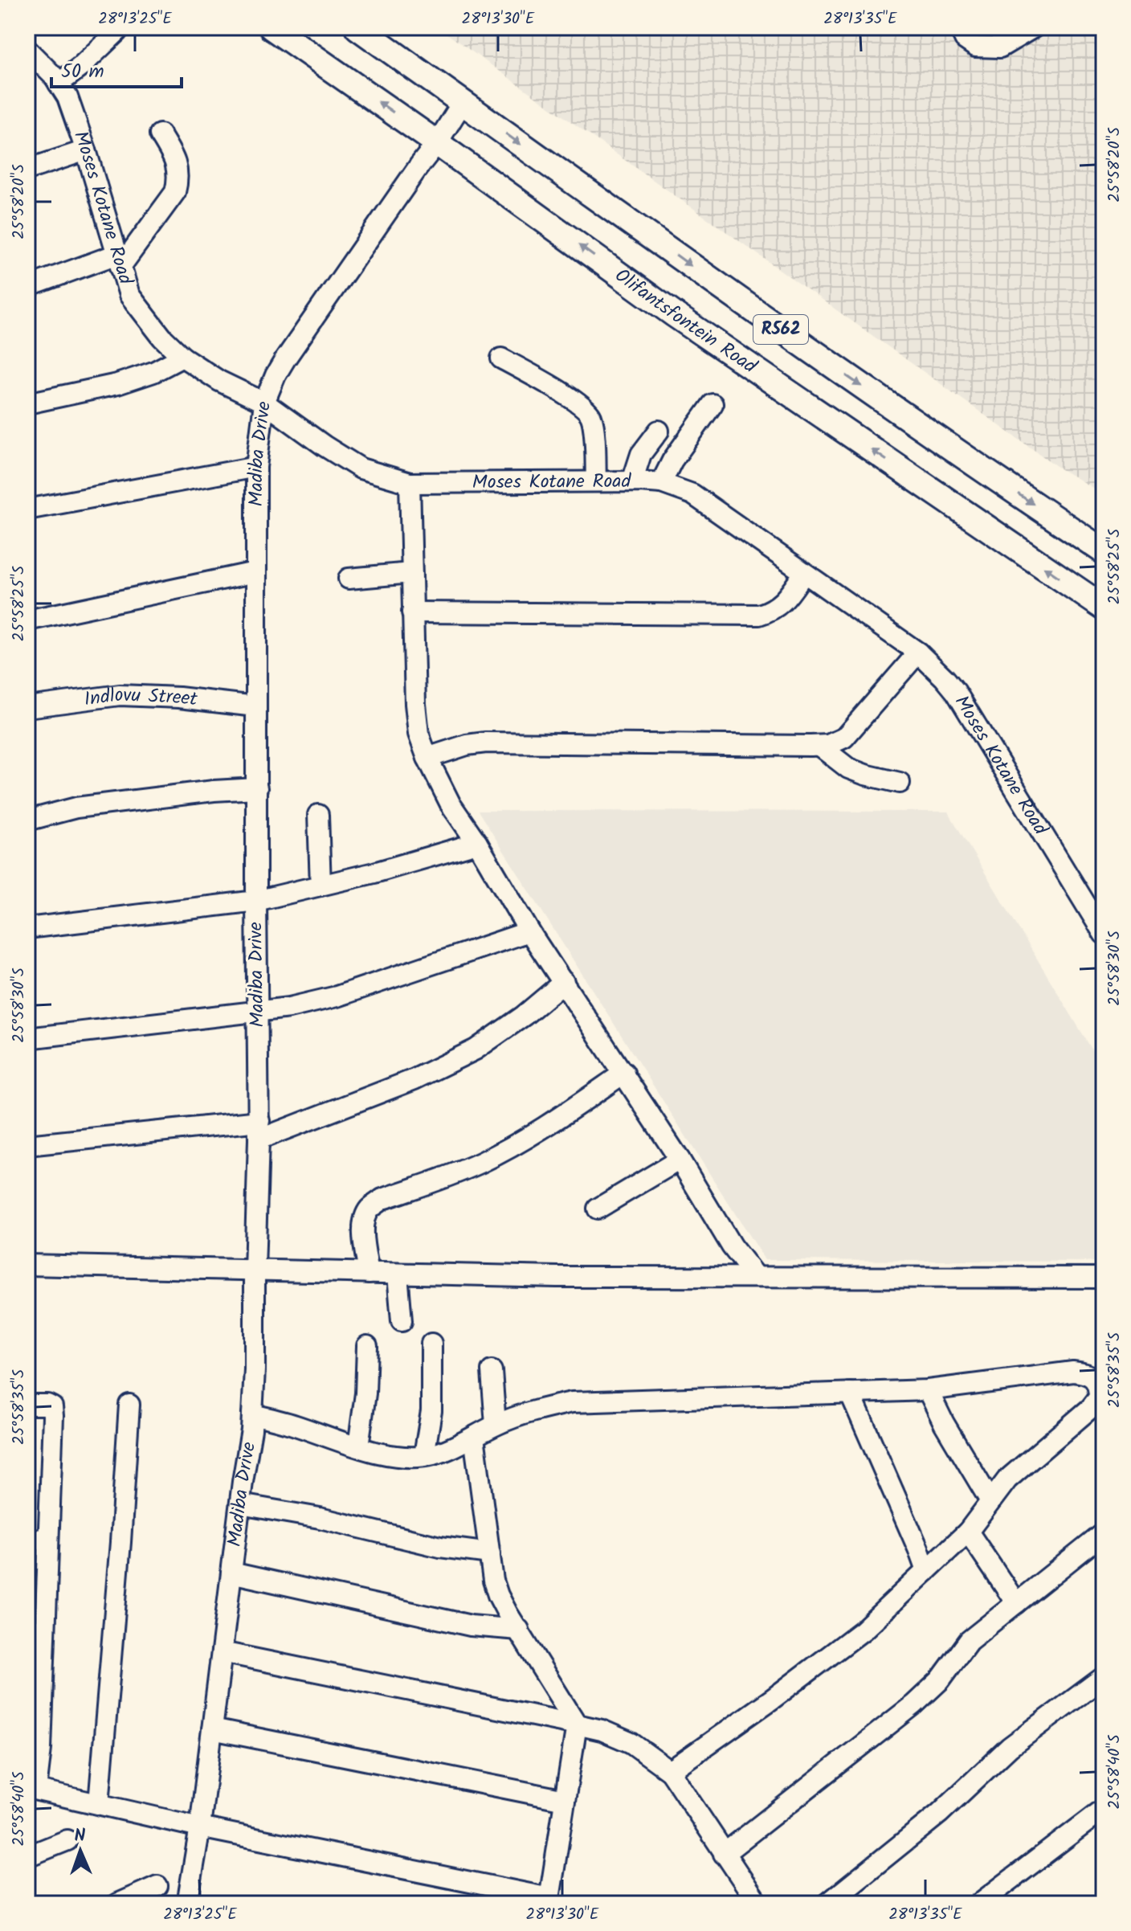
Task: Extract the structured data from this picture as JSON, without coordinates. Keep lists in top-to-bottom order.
{
  "streets": {
    "main road": ["Olifantsfontein Road", "R562"],
    "street": ["Moses Kotane Road", "Madiba Drive", "Indlovu Street"]
  },
  "crossings": [
    ["Moses Kotane Road", "Madiba Drive"],
    ["Olifantsfontein Road", "Madiba Drive"],
    ["R562", "Madiba Drive"],
    ["Madiba Drive", "Indlovu Street"]
  ],
  "scale_bar": "50 m",
  "north": "top",
  "coordinates": [
    "28°13'25\"E",
    "28°13'30\"E",
    "28°13'35\"E",
    "25°58'20\"S",
    "25°58'25\"S",
    "25°58'30\"S",
    "25°58'35\"S",
    "25°58'40\"S"
  ]
}
